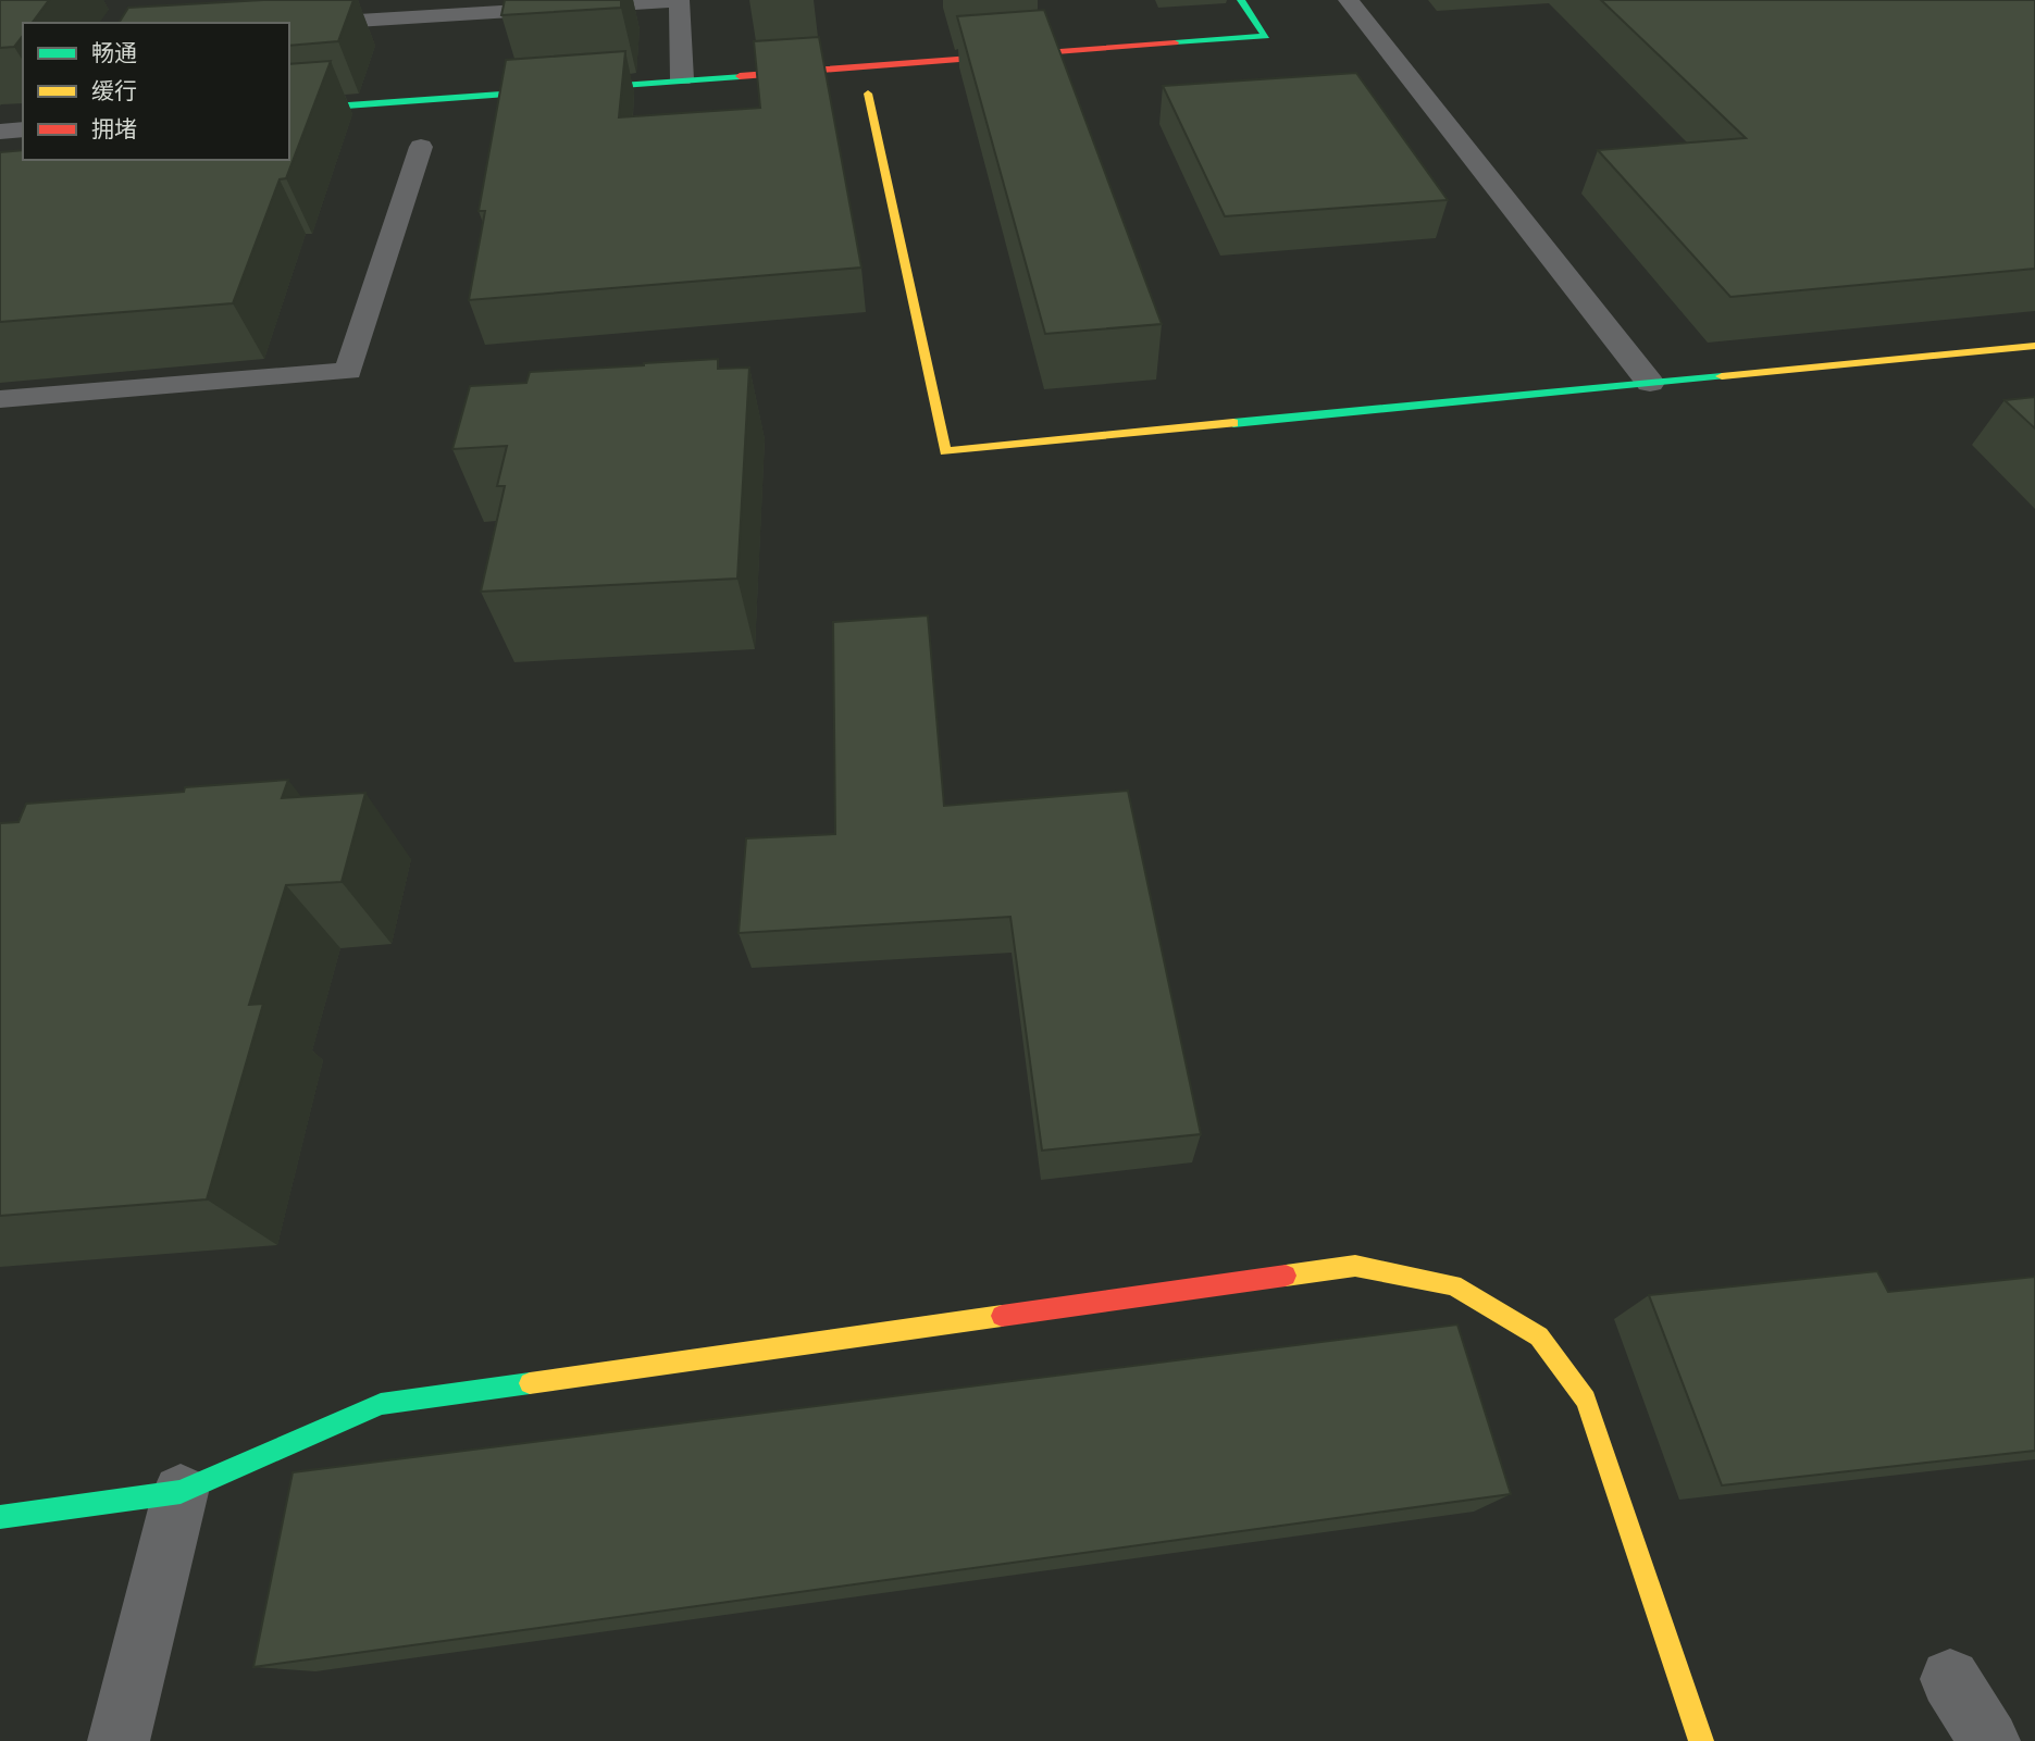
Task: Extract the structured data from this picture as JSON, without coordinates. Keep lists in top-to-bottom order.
{
  "legend": ["畅通", "缓行", "拥堵"]
}
